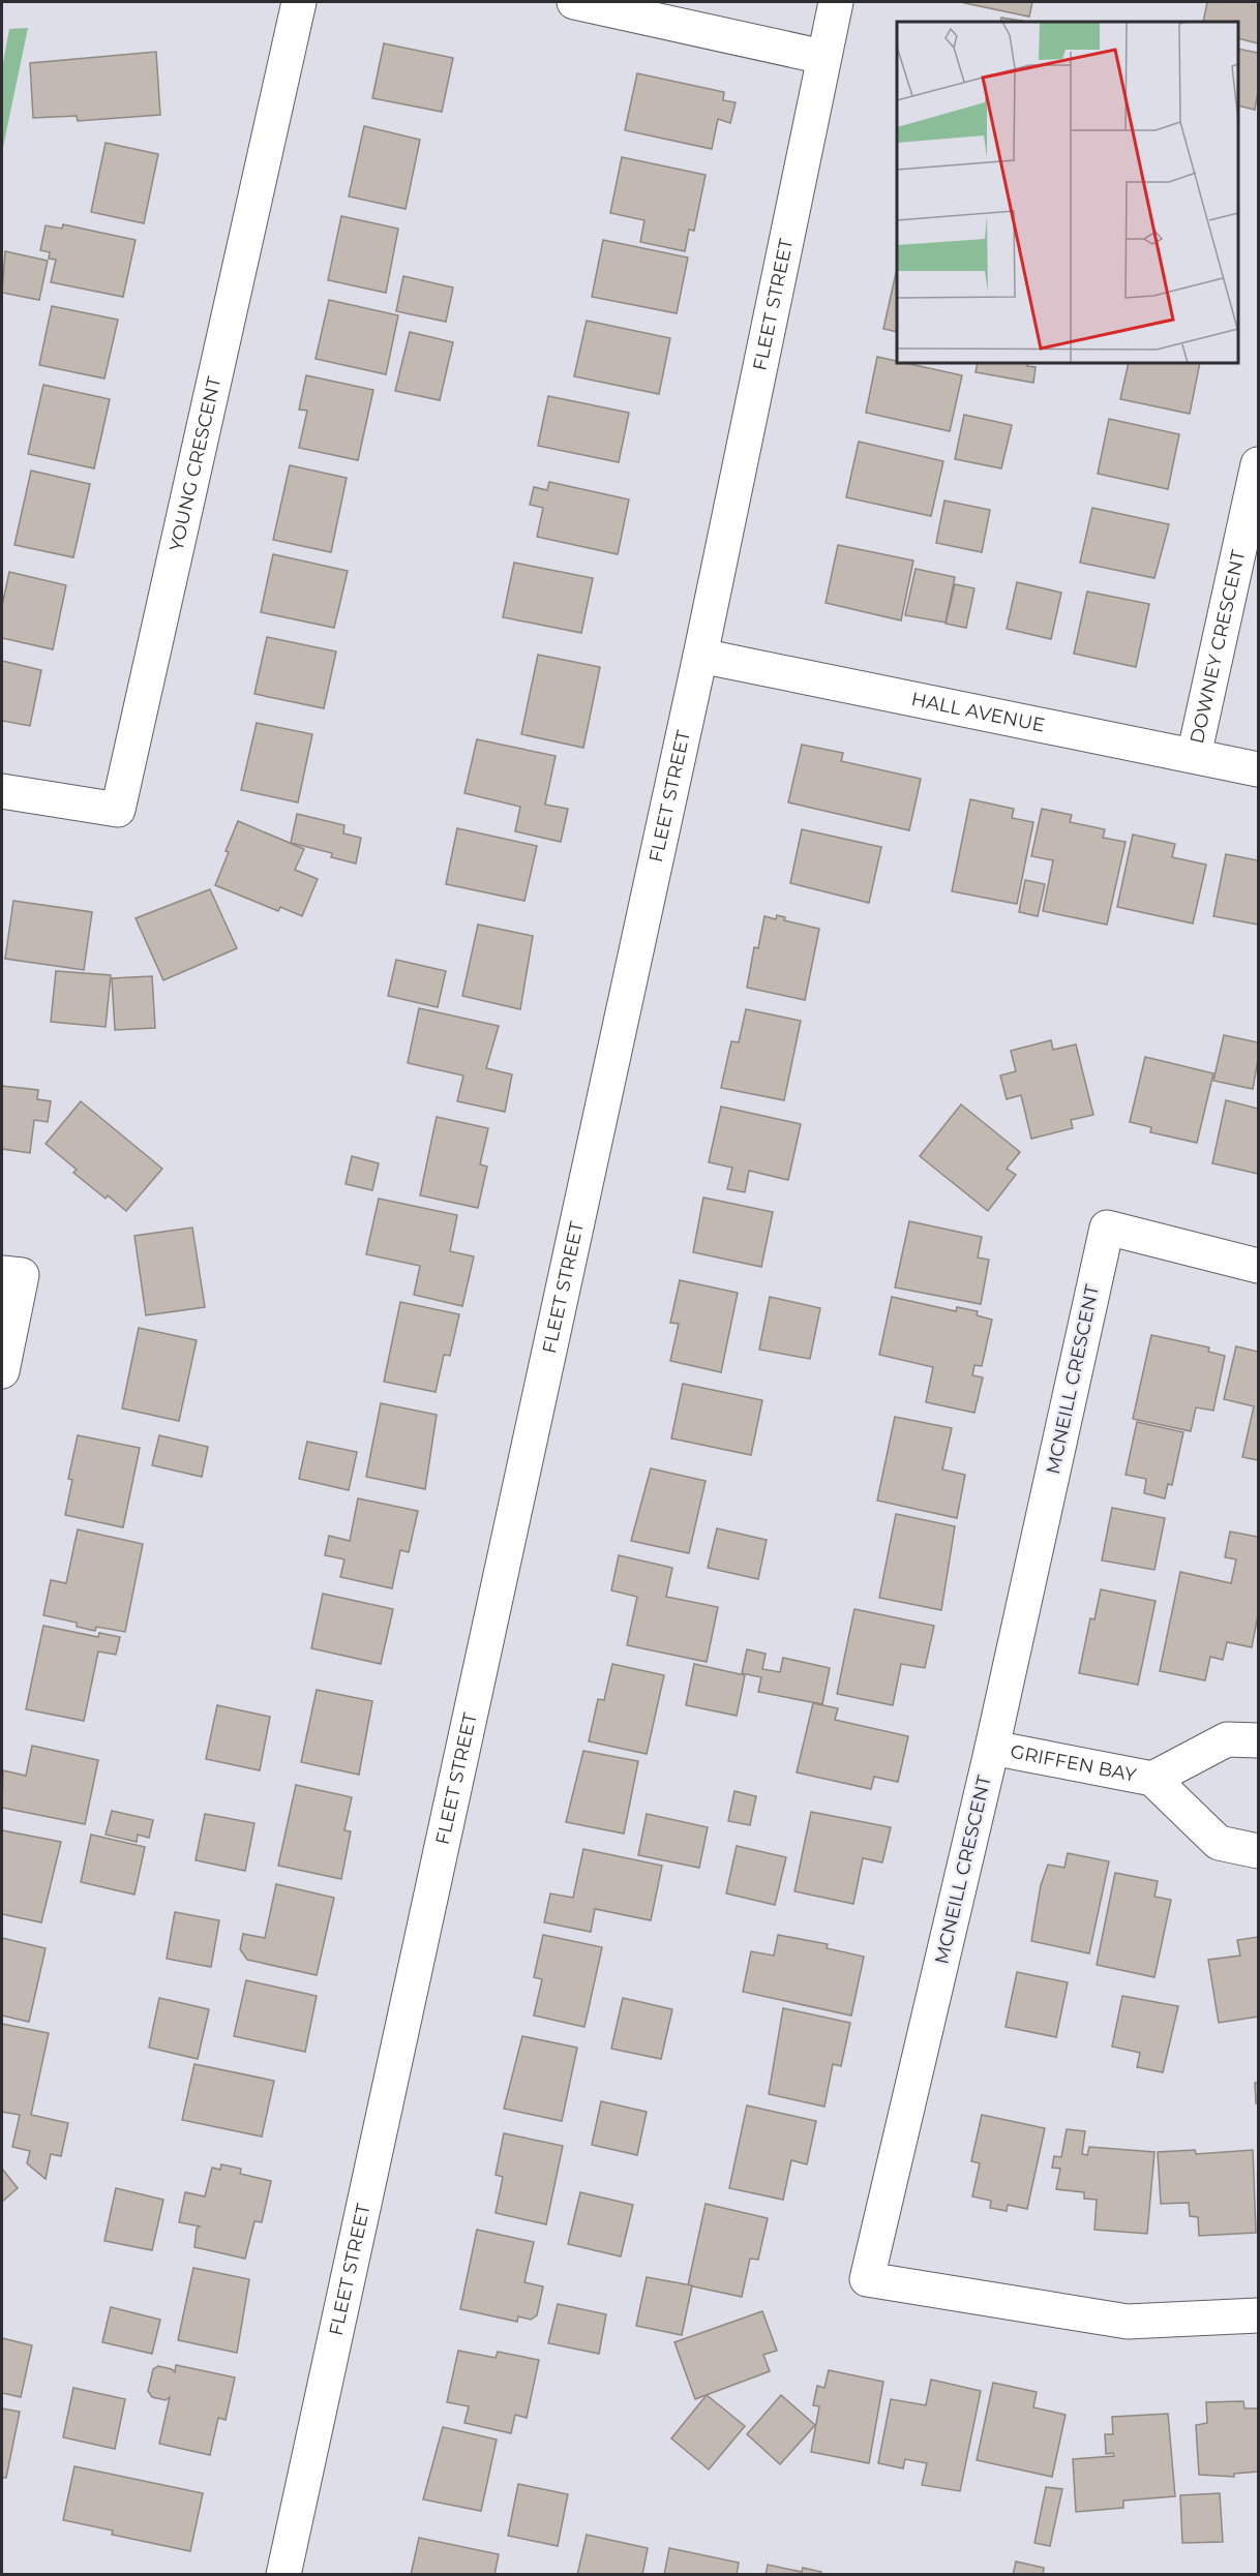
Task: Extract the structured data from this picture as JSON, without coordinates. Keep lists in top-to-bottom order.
{
  "streets": {
    "street": [
      "FLEET STREET",
      "YOUNG CRESCENT",
      "DOWNEY CRESCENT",
      "HALL AVENUE",
      "MCNEILL CRESCENT",
      "GRIFFEN BAY"
    ]
  },
  "crossings": [
    ["FLEET STREET", "HALL AVENUE"],
    ["DOWNEY CRESCENT", "HALL AVENUE"],
    ["MCNEILL CRESCENT", "GRIFFEN BAY"]
  ]
}
